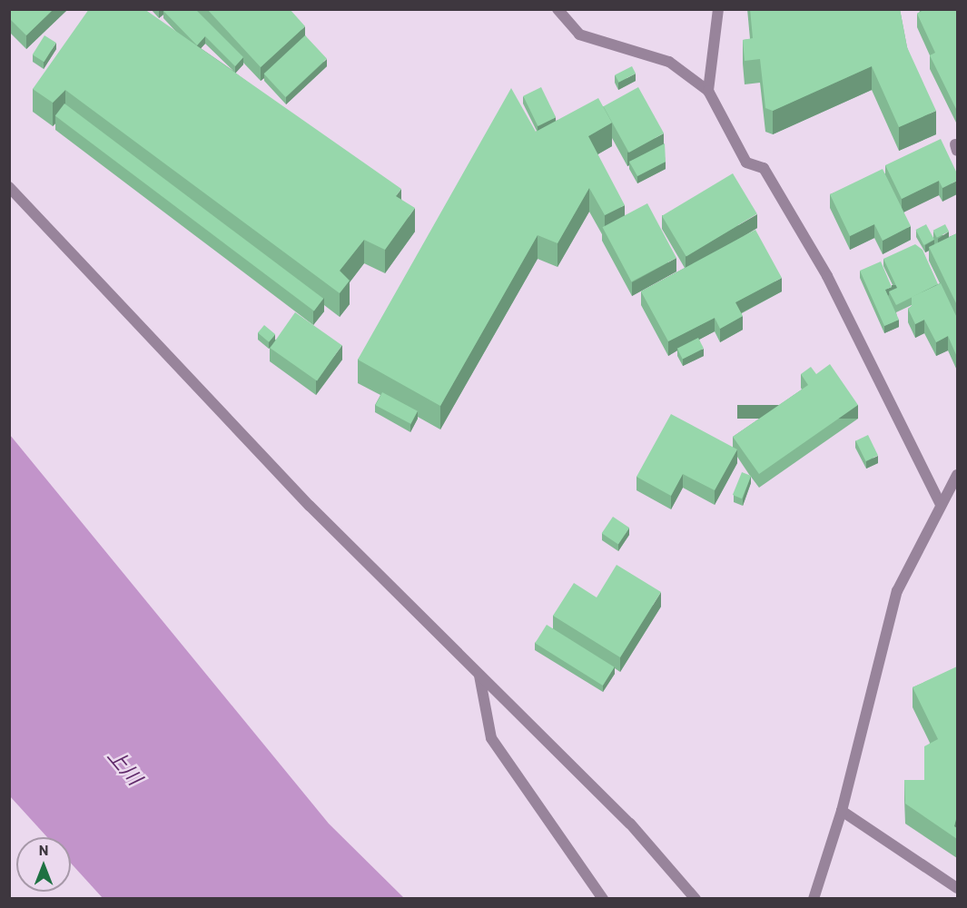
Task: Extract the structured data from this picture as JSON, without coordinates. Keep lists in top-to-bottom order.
{
  "water": ["上川"],
  "north": "top"
}
